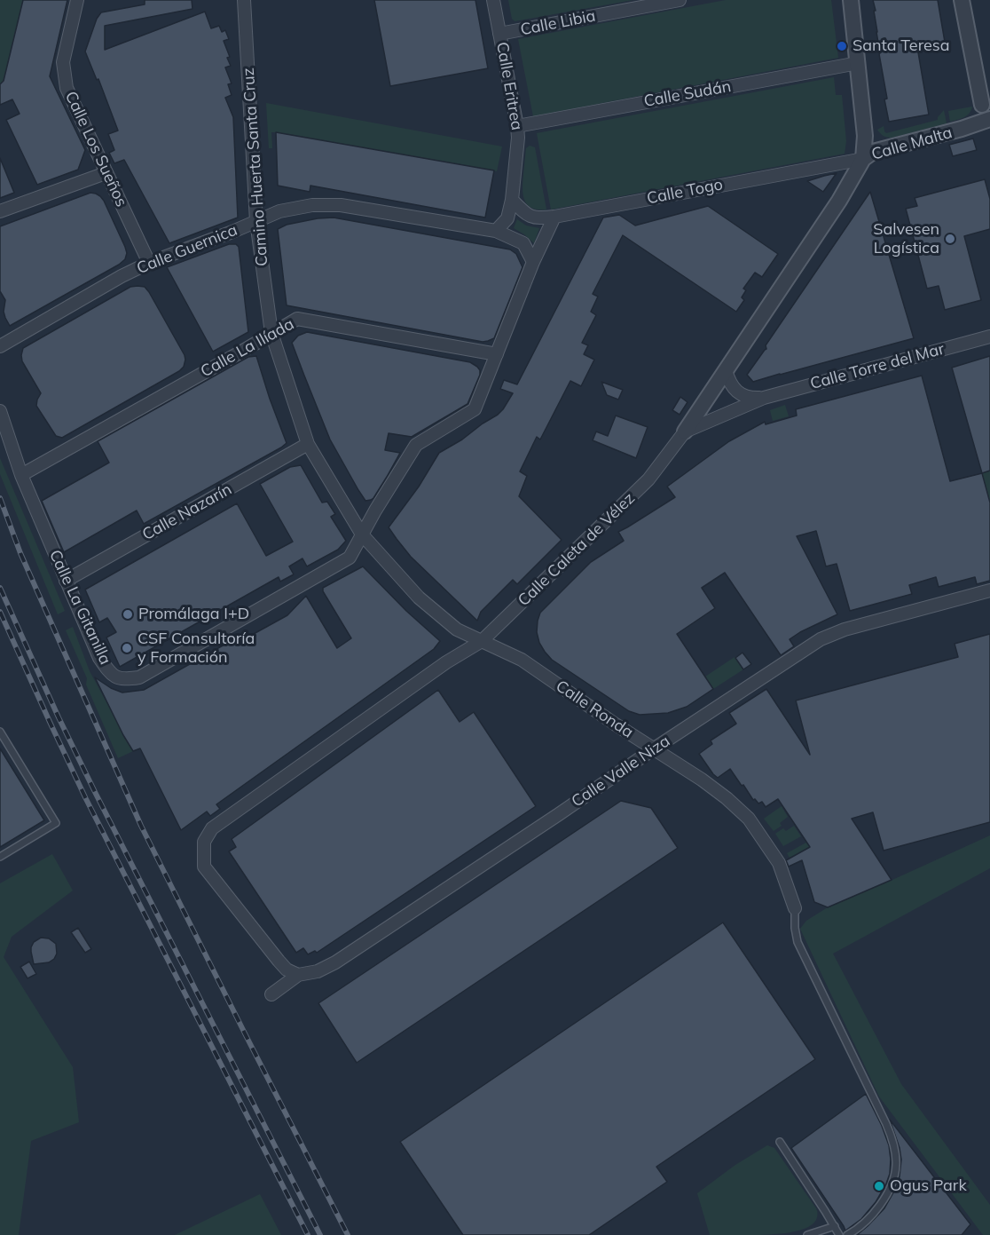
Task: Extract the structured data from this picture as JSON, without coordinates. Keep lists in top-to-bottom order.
{
  "streets": {
    "street": [
      "Calle Libia",
      "Calle Eritrea",
      "Calle Sudán",
      "Calle Malta",
      "Calle Los Sueños",
      "Camino Huerta Santa Cruz",
      "Calle Togo",
      "Calle Guernica",
      "Calle La Ilíada",
      "Calle Torre del Mar",
      "Calle Nazarín",
      "Calle Caleta de Vélez",
      "Calle La Gitanilla",
      "Calle Ronda",
      "Calle Valle Niza"
    ]
  },
  "crossings": [
    ["Calle Libia", "Calle Eritrea"],
    ["Calle Eritrea", "Calle Sudán"],
    ["Calle Eritrea", "Calle Togo"],
    ["Calle Eritrea", "Calle Guernica"],
    ["Calle Sudán", "Calle Caleta de Vélez"],
    ["Calle Malta", "Calle Togo"],
    ["Calle Malta", "Calle Caleta de Vélez"],
    ["Calle Los Sueños", "Calle Guernica"],
    ["Camino Huerta Santa Cruz", "Calle Guernica"],
    ["Camino Huerta Santa Cruz", "Calle La Ilíada"],
    ["Camino Huerta Santa Cruz", "Calle Nazarín"],
    ["Camino Huerta Santa Cruz", "Calle Caleta de Vélez"],
    ["Camino Huerta Santa Cruz", "Calle La Gitanilla"],
    ["Camino Huerta Santa Cruz", "Calle Ronda"],
    ["Calle Togo", "Calle Caleta de Vélez"],
    ["Calle La Ilíada", "Calle La Gitanilla"],
    ["Calle Torre del Mar", "Calle Caleta de Vélez"],
    ["Calle Nazarín", "Calle La Gitanilla"],
    ["Calle Caleta de Vélez", "Calle Ronda"],
    ["Calle Caleta de Vélez", "Calle Valle Niza"],
    ["Calle Ronda", "Calle Valle Niza"]
  ],
  "places": [
    "Santa Teresa",
    "Salvesen Logística",
    "Promálaga I+D",
    "CSF Consultoría y Formación",
    "Ogus Park"
  ]
}
